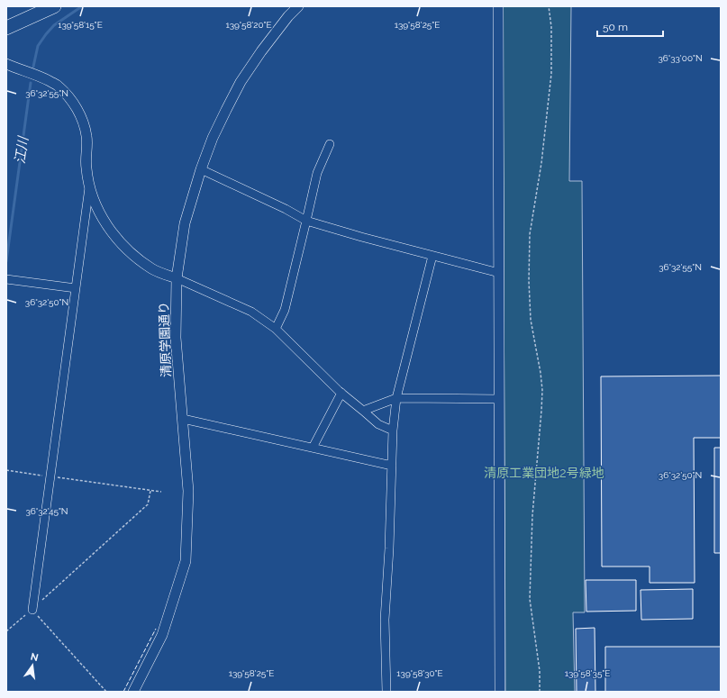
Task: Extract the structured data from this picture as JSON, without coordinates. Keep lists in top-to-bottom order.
{
  "streets": {
    "street": ["清原学園通り"]
  },
  "water": ["江川"],
  "parks": ["清原工業団地2号緑地"],
  "scale_bar": "50 m",
  "north": "top",
  "coordinates": [
    "139°58'15\"E",
    "139°58'20\"E",
    "139°58'25\"E",
    "36°33'00\"N",
    "36°32'55\"N",
    "36°32'50\"N",
    "36°32'45\"N",
    "139°58'30\"E",
    "139°58'35\"E"
  ]
}
